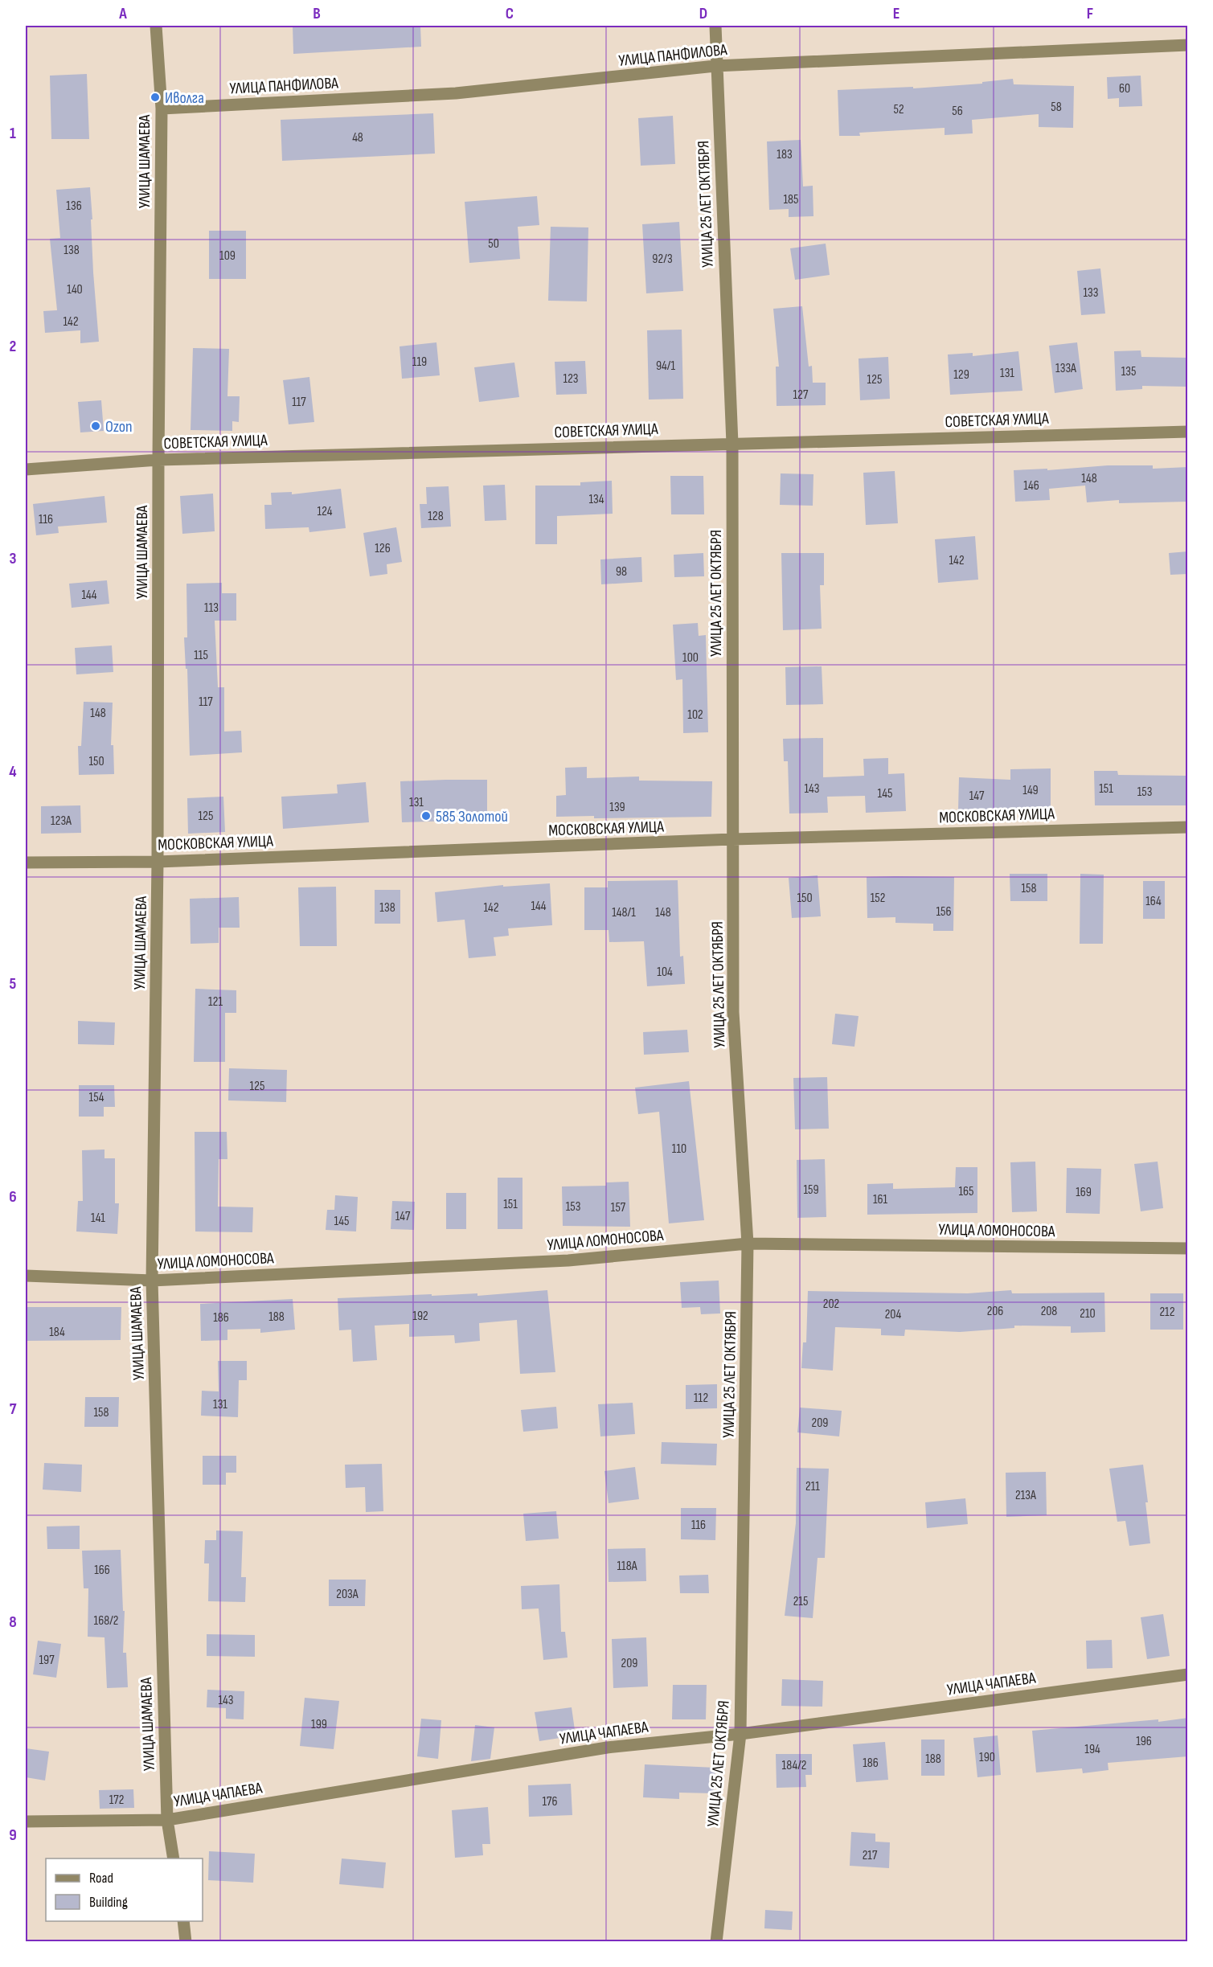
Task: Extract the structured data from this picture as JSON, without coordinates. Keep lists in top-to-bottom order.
{
  "streets": {
    "street": [
      "УЛИЦА ПАНФИЛОВА",
      "УЛИЦА ШАМАЕВА",
      "УЛИЦА 25 ЛЕТ ОКТЯБРЯ",
      "СОВЕТСКАЯ УЛИЦА",
      "МОСКОВСКАЯ УЛИЦА",
      "УЛИЦА ЛОМОНОСОВА",
      "УЛИЦА ЧАПАЕВА"
    ]
  },
  "crossings": [
    ["УЛИЦА ПАНФИЛОВА", "УЛИЦА ШАМАЕВА"],
    ["УЛИЦА ПАНФИЛОВА", "УЛИЦА 25 ЛЕТ ОКТЯБРЯ"],
    ["УЛИЦА ШАМАЕВА", "СОВЕТСКАЯ УЛИЦА"],
    ["УЛИЦА ШАМАЕВА", "МОСКОВСКАЯ УЛИЦА"],
    ["УЛИЦА ШАМАЕВА", "УЛИЦА ЛОМОНОСОВА"],
    ["УЛИЦА ШАМАЕВА", "УЛИЦА ЧАПАЕВА"],
    ["УЛИЦА 25 ЛЕТ ОКТЯБРЯ", "СОВЕТСКАЯ УЛИЦА"],
    ["УЛИЦА 25 ЛЕТ ОКТЯБРЯ", "МОСКОВСКАЯ УЛИЦА"],
    ["УЛИЦА 25 ЛЕТ ОКТЯБРЯ", "УЛИЦА ЛОМОНОСОВА"],
    ["УЛИЦА 25 ЛЕТ ОКТЯБРЯ", "УЛИЦА ЧАПАЕВА"]
  ],
  "places": ["Иволга", "Ozon", "585 Золотой"],
  "house_numbers": [
    "60",
    "58",
    "52",
    "56",
    "48",
    "183",
    "185",
    "136",
    "50",
    "138",
    "109",
    "92/3",
    "140",
    "133",
    "142",
    "119",
    "94/1",
    "133А",
    "135",
    "131",
    "129",
    "123",
    "125",
    "127",
    "117",
    "148",
    "146",
    "134",
    "124",
    "128",
    "116",
    "126",
    "142",
    "98",
    "144",
    "113",
    "115",
    "100",
    "117",
    "148",
    "102",
    "150",
    "143",
    "151",
    "149",
    "153",
    "145",
    "147",
    "131",
    "139",
    "125",
    "123А",
    "158",
    "150",
    "152",
    "164",
    "144",
    "138",
    "142",
    "156",
    "148/1",
    "148",
    "104",
    "121",
    "125",
    "154",
    "110",
    "159",
    "165",
    "169",
    "161",
    "151",
    "153",
    "157",
    "147",
    "141",
    "145",
    "202",
    "206",
    "208",
    "212",
    "210",
    "204",
    "192",
    "188",
    "186",
    "184",
    "112",
    "131",
    "158",
    "209",
    "211",
    "213А",
    "116",
    "118А",
    "166",
    "203А",
    "215",
    "168/2",
    "197",
    "209",
    "143",
    "199",
    "196",
    "194",
    "190",
    "188",
    "186",
    "184/2",
    "172",
    "176",
    "217"
  ],
  "legend": ["Road", "Building"],
  "grid": {
    "columns": [
      "A",
      "B",
      "C",
      "D",
      "E",
      "F"
    ],
    "rows": [
      "1",
      "2",
      "3",
      "4",
      "5",
      "6",
      "7",
      "8",
      "9"
    ]
  }
}
